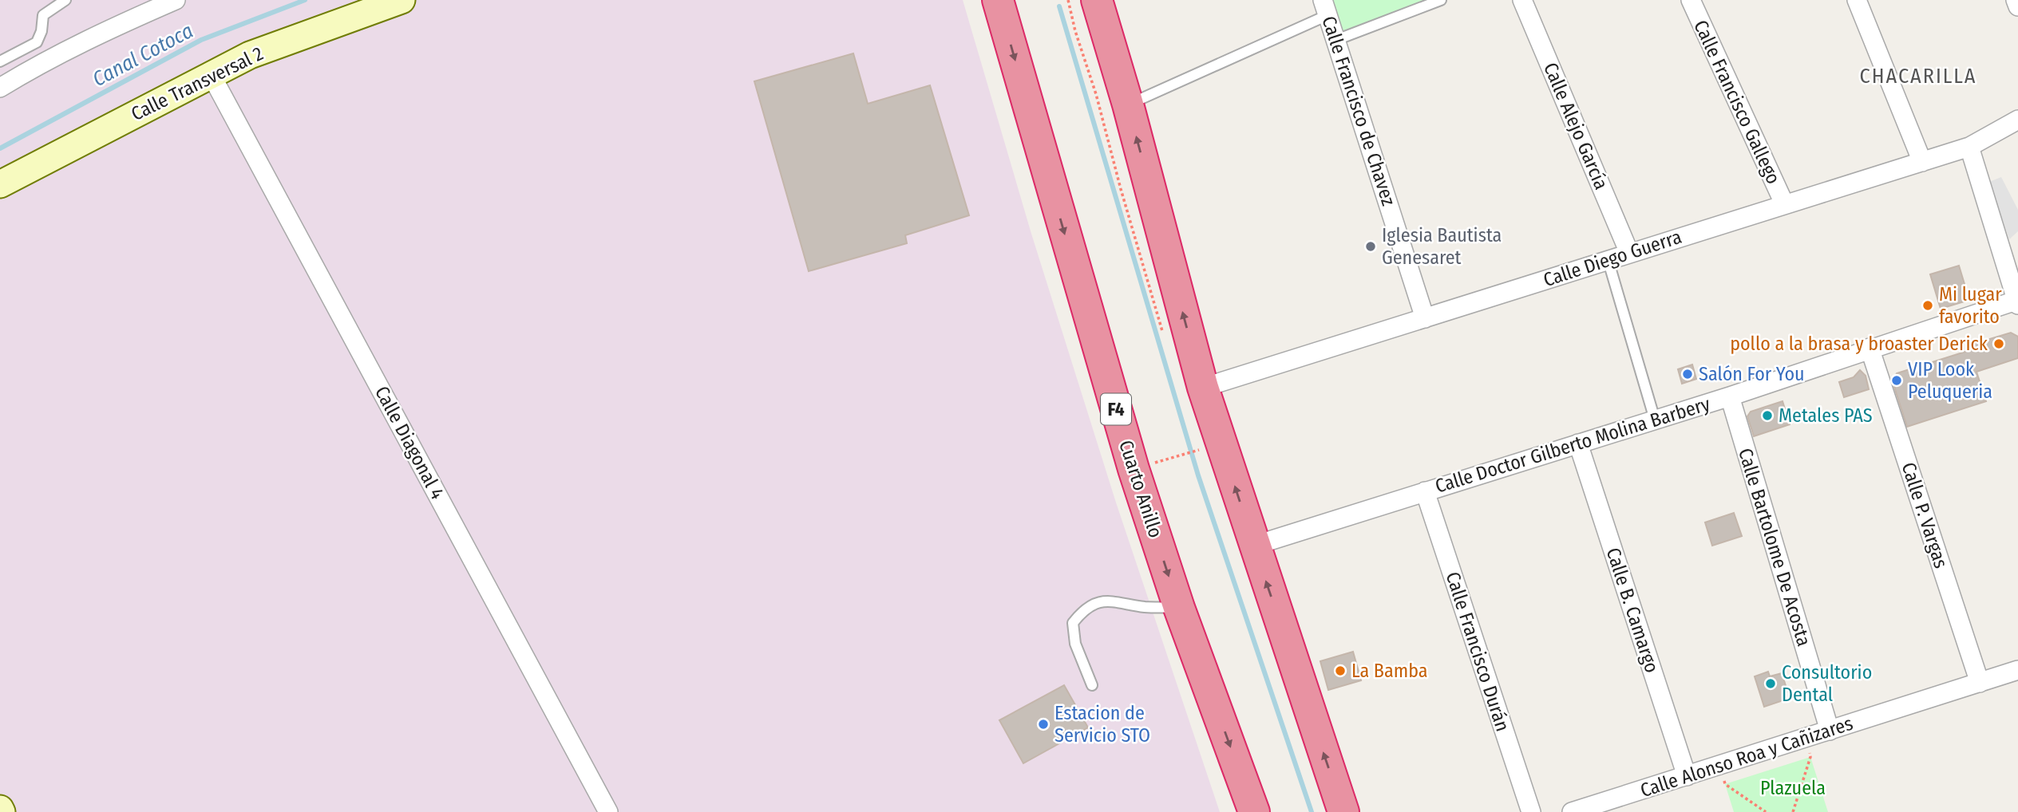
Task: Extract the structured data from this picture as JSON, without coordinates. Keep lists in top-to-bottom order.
{
  "streets": {
    "highway": ["F4", "Cuarto Anillo"],
    "street": [
      "Calle Transversal 2",
      "Calle Francisco Gallego",
      "Calle Francisco de Chavez",
      "Calle Alejo García",
      "Calle Diego Guerra",
      "Calle Diagonal 4",
      "Calle Doctor Gilberto Molina Barbery",
      "Calle P. Vargas",
      "Calle Bartolome De Acosta",
      "Calle B. Camargo",
      "Calle Francisco Durán",
      "Calle Alonso Roa y Cañizares"
    ]
  },
  "crossings": [
    ["Calle Transversal 2", "Calle Diagonal 4"],
    ["Calle Francisco Gallego", "Calle Diego Guerra"],
    ["Calle Francisco de Chavez", "Calle Diego Guerra"],
    ["Calle Alejo García", "Calle Diego Guerra"],
    ["Calle Doctor Gilberto Molina Barbery", "Calle P. Vargas"],
    ["Calle Doctor Gilberto Molina Barbery", "Calle Bartolome De Acosta"],
    ["Calle Doctor Gilberto Molina Barbery", "Calle B. Camargo"],
    ["Calle Doctor Gilberto Molina Barbery", "Calle Francisco Durán"],
    ["Calle P. Vargas", "Calle Alonso Roa y Cañizares"],
    ["Calle Bartolome De Acosta", "Calle Alonso Roa y Cañizares"],
    ["Calle B. Camargo", "Calle Alonso Roa y Cañizares"]
  ],
  "districts": ["CHACARILLA"],
  "water": ["Canal Cotoca"],
  "parks": ["Plazuela"],
  "places": [
    "Iglesia Bautista Genesaret",
    "Mi lugar favorito",
    "pollo a la brasa y broaster Derick",
    "Salón For You",
    "VIP Look Peluqueria",
    "Metales PAS",
    "La Bamba",
    "Consultorio Dental",
    "Estacion de Servicio STO"
  ]
}
